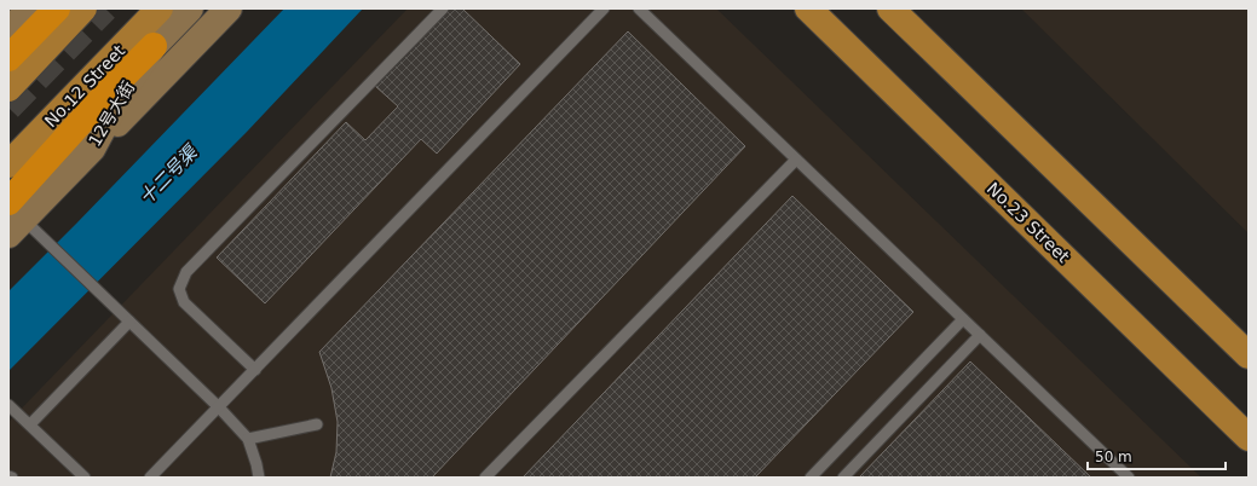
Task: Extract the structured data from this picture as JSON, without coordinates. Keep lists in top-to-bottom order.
{
  "streets": {
    "main road": ["No.12 Street", "12号大街", "No.23 Street"]
  },
  "water": ["十二号渠"],
  "scale_bar": "50 m"
}
